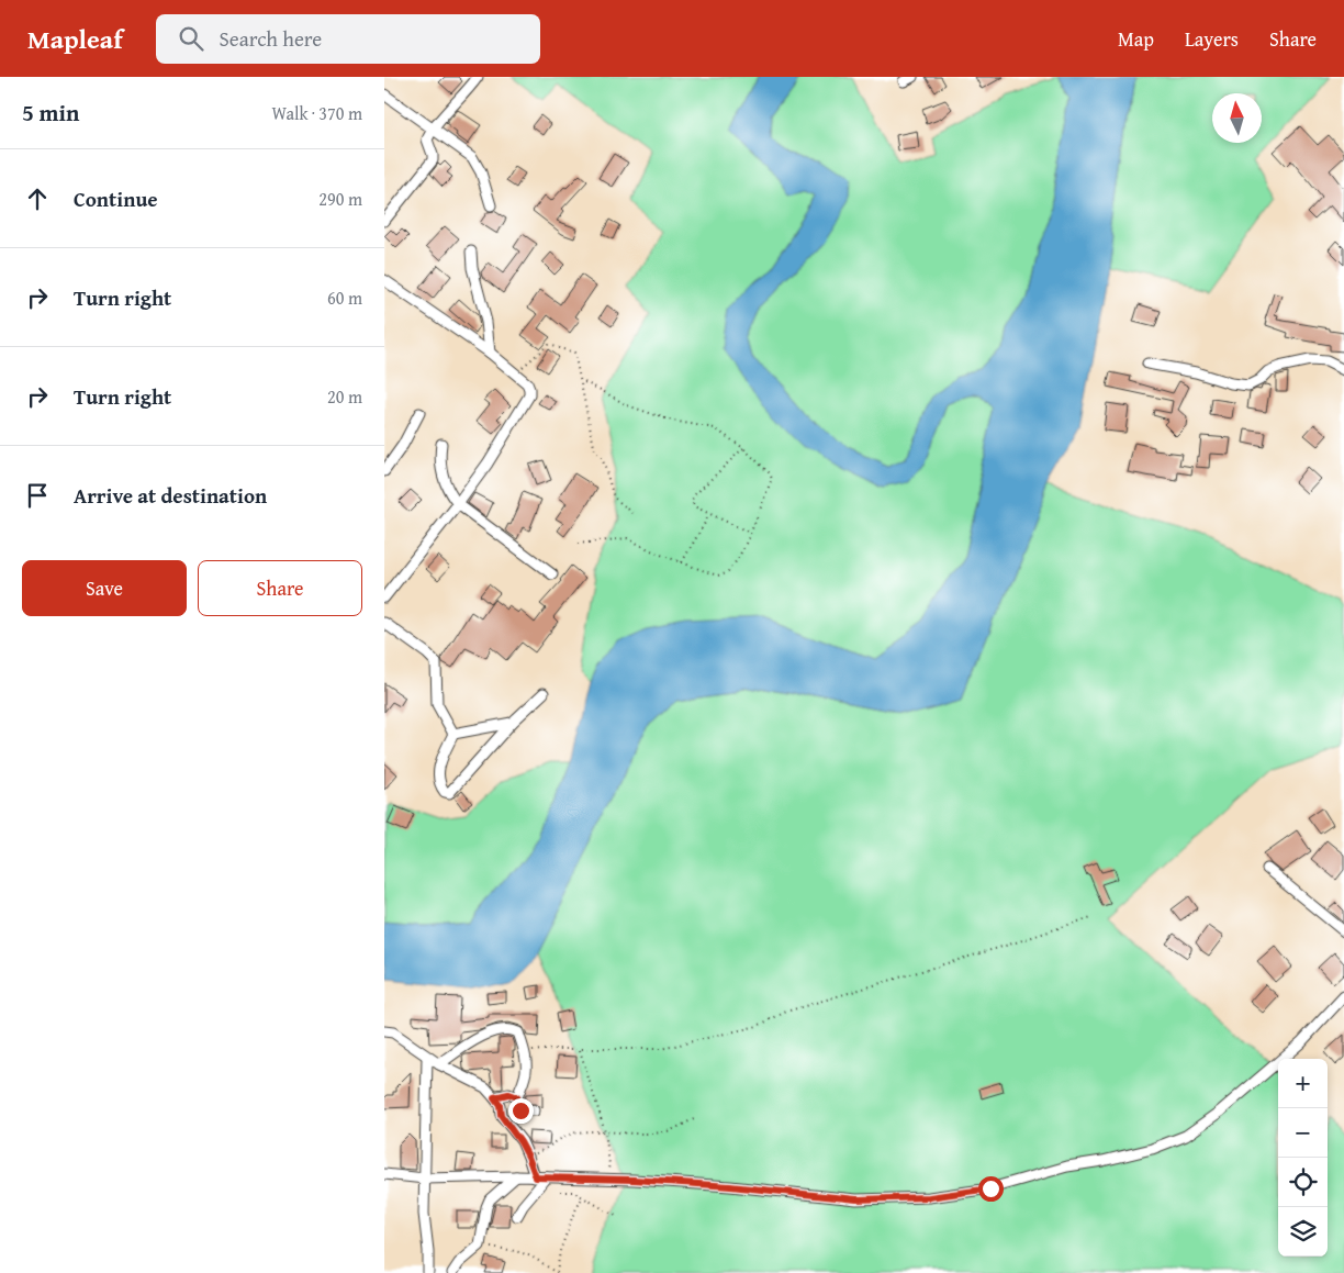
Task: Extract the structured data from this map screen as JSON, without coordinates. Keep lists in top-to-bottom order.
{
  "north": "top",
  "page": {
    "header": "Mapleaf",
    "search": "Search here",
    "nav": ["Map", "Layers", "Share"],
    "heading": ["5 min", "Walk · 370 m"],
    "list": [
      ["Continue", "290 m"],
      ["Turn right", "60 m"],
      ["Turn right", "20 m"],
      "Arrive at destination"
    ],
    "buttons": ["Save", "Share"],
    "map_buttons": ["+", "−"]
  }
}
